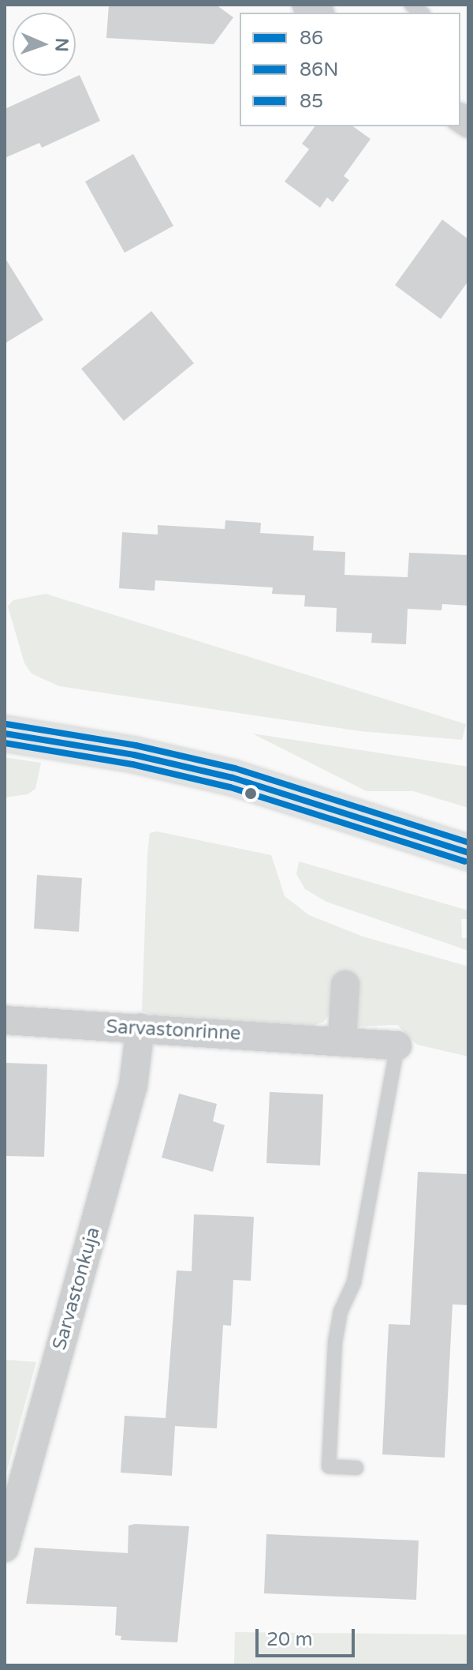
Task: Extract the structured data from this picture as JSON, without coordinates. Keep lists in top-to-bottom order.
{
  "streets": {
    "street": ["Sarvastonrinne", "Sarvastonkuja"]
  },
  "crossings": [
    ["Sarvastonrinne", "Sarvastonkuja"]
  ],
  "lines": ["transit line 85", "transit line 86", "transit line 86N"],
  "legend": ["86", "86N", "85"],
  "scale_bar": "20 m",
  "north": "right"
}
